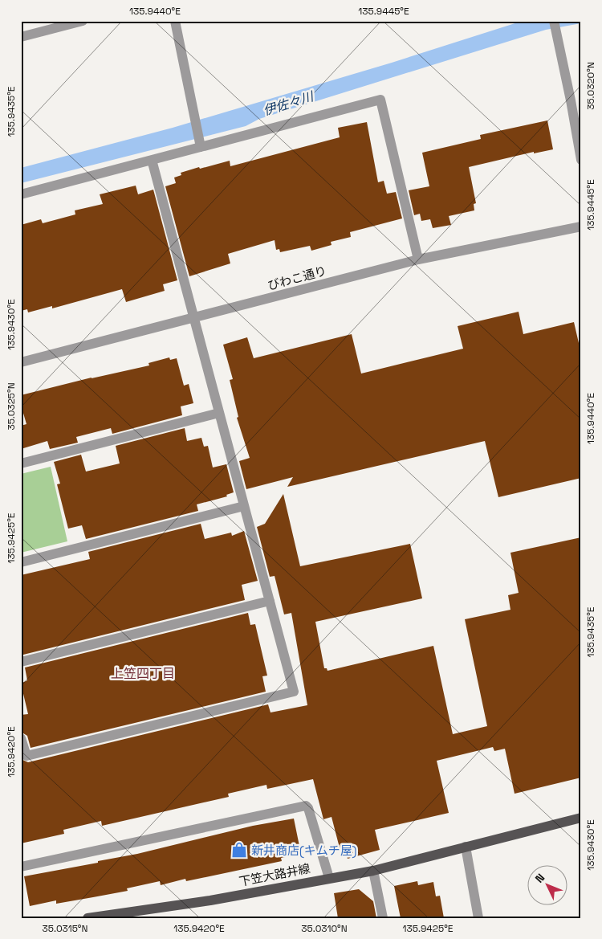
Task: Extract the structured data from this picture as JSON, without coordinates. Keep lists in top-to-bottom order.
{
  "streets": {
    "main road": ["下笠大路井線"],
    "street": ["びわこ通り"]
  },
  "districts": ["上笠四丁目"],
  "water": ["伊佐々川"],
  "places": {
    "shop": ["新井商店(キムチ屋)"]
  },
  "north": "top left",
  "coordinates": [
    "135.9440°E",
    "135.9445°E",
    "35.0320°N",
    "135.9435°E",
    "135.9430°E",
    "35.0325°N",
    "135.9425°E",
    "135.9420°E",
    "35.0315°N",
    "35.0310°N"
  ]
}
